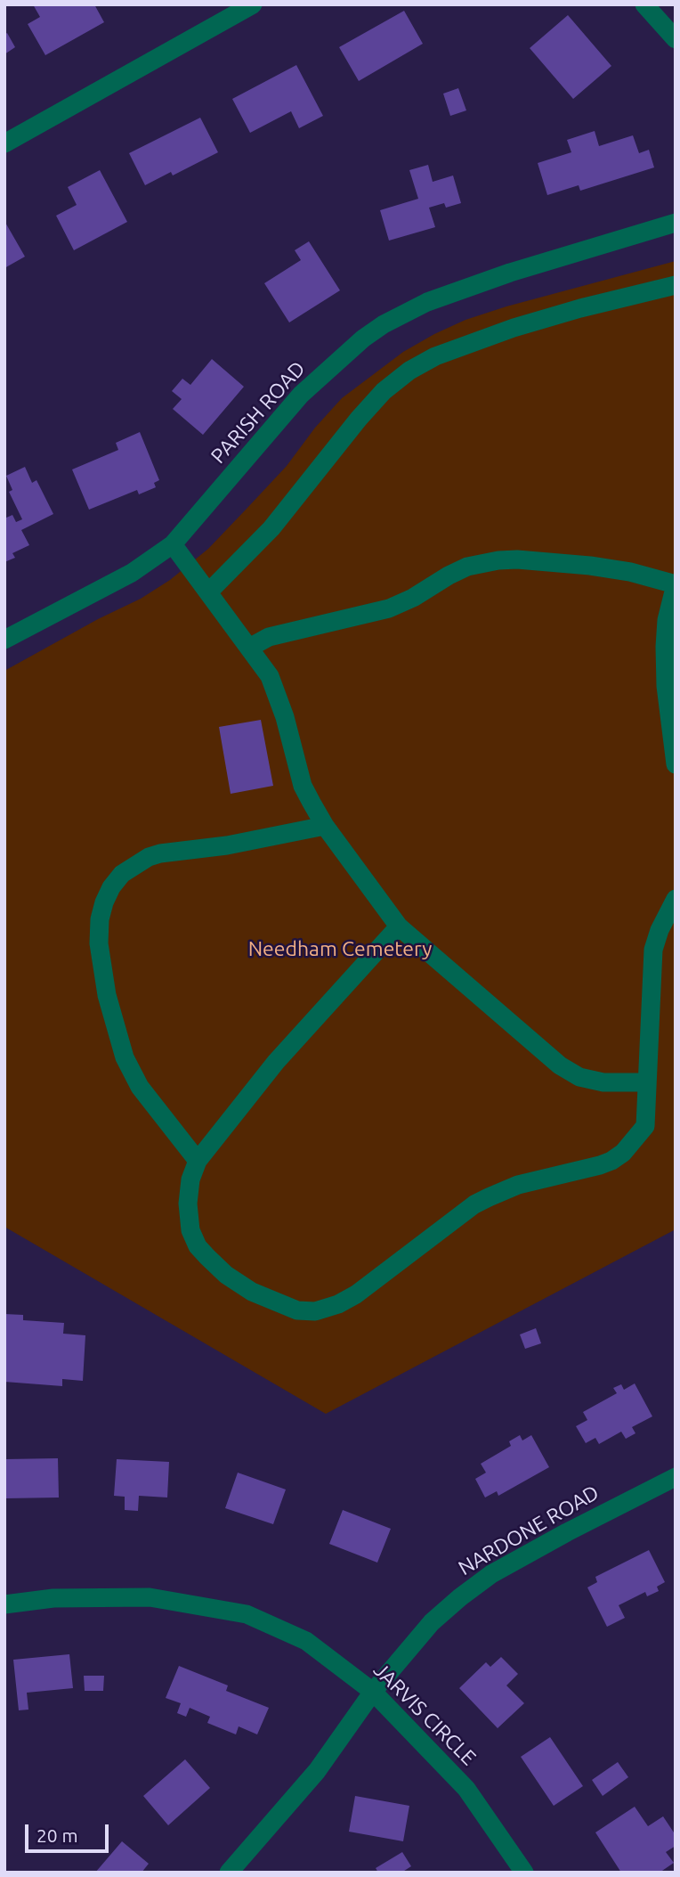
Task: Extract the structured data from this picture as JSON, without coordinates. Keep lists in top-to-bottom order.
{
  "streets": {
    "street": ["PARISH ROAD", "NARDONE ROAD", "JARVIS CIRCLE"]
  },
  "crossings": [
    ["NARDONE ROAD", "JARVIS CIRCLE"]
  ],
  "parks": ["Needham Cemetery"],
  "scale_bar": "20 m"
}
